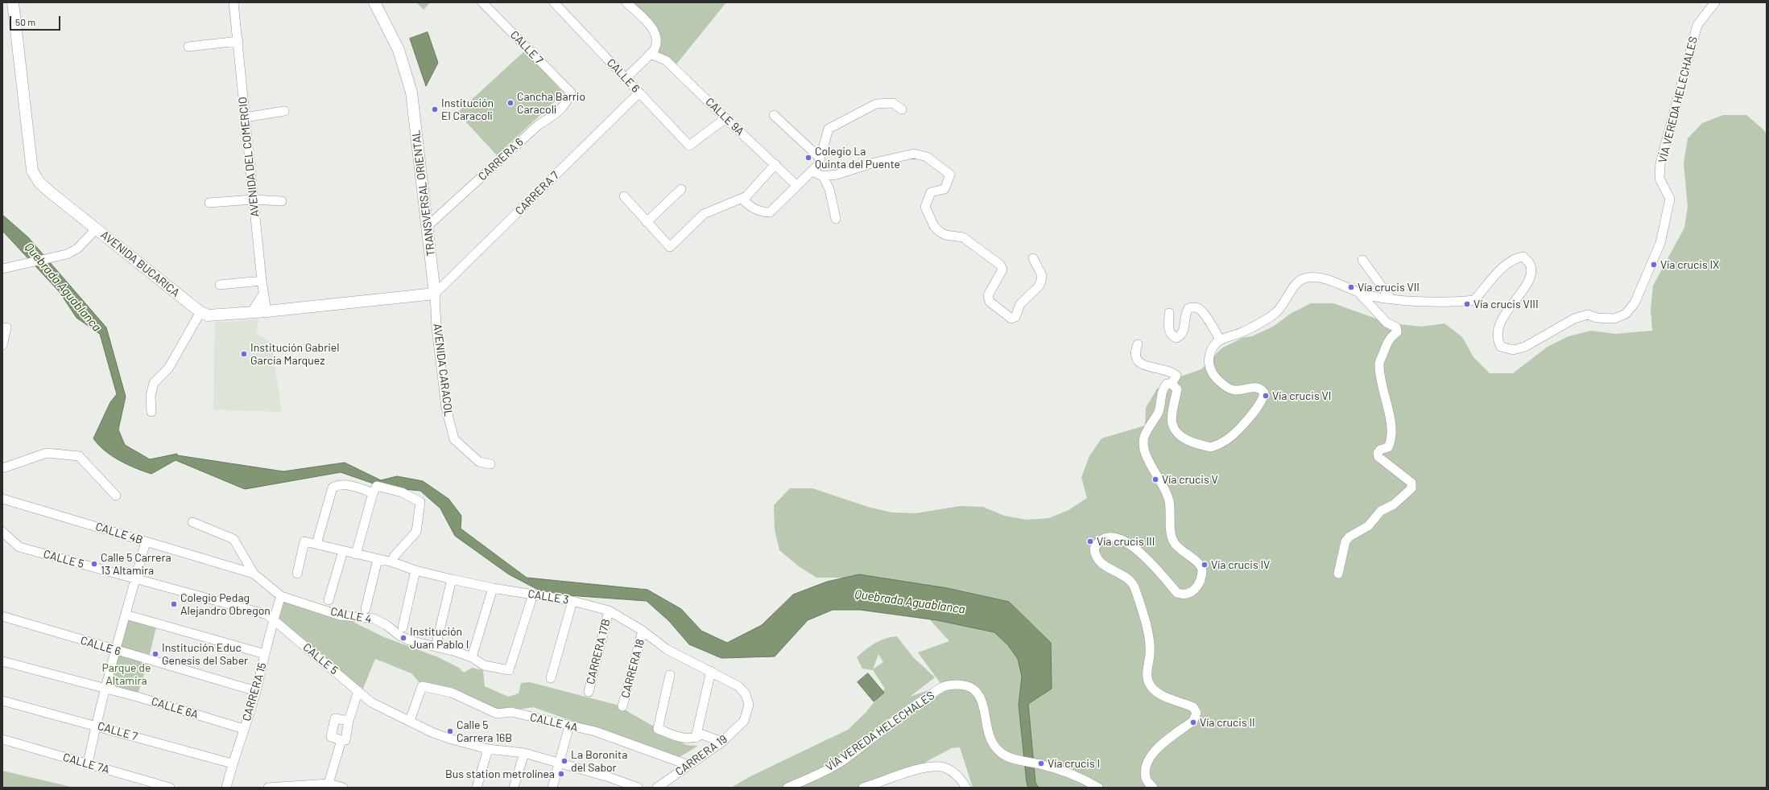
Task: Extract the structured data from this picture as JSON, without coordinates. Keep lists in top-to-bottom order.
{
  "streets": {
    "main road": ["TRANSVERSAL ORIENTAL", "AVENIDA BUCARICA"],
    "street": [
      "CALLE 7",
      "CALLE 6",
      "VÍA VEREDA HELECHALES",
      "CALLE 9A",
      "AVENIDA DEL COMERCIO",
      "CARRERA 6",
      "CARRERA 7",
      "AVENIDA CARACOL",
      "CALLE 4B",
      "CALLE 5",
      "CALLE 3",
      "CALLE 4",
      "CARRERA 17B",
      "CARRERA 18",
      "CARRERA 15",
      "CALLE 6A",
      "CALLE 4A",
      "CARRERA 19",
      "CALLE 7A"
    ]
  },
  "crossings": [
    ["CALLE 7", "CARRERA 6"],
    ["CALLE 7", "CARRERA 15"],
    ["CALLE 6", "CALLE 9A"],
    ["CALLE 6", "CARRERA 7"],
    ["CALLE 6", "CARRERA 15"],
    ["AVENIDA DEL COMERCIO", "AVENIDA BUCARICA"],
    ["CARRERA 6", "TRANSVERSAL ORIENTAL"],
    ["TRANSVERSAL ORIENTAL", "CARRERA 7"],
    ["TRANSVERSAL ORIENTAL", "AVENIDA BUCARICA"],
    ["TRANSVERSAL ORIENTAL", "AVENIDA CARACOL"],
    ["CARRERA 7", "AVENIDA BUCARICA"],
    ["CARRERA 7", "AVENIDA CARACOL"],
    ["AVENIDA BUCARICA", "AVENIDA CARACOL"],
    ["CALLE 5", "CARRERA 15"],
    ["CALLE 5", "CALLE 4A"],
    ["CALLE 3", "CALLE 4"],
    ["CALLE 3", "CARRERA 17B"],
    ["CALLE 3", "CARRERA 18"],
    ["CALLE 3", "CARRERA 19"],
    ["CALLE 4", "CARRERA 15"],
    ["CARRERA 15", "CALLE 6A"],
    ["CALLE 4A", "CARRERA 19"]
  ],
  "water": ["Quebrada Aguablanca"],
  "parks": ["Parque de Altamira"],
  "places": [
    "Cancha Barrio Caracoli",
    "Institución El Caracoli",
    "Colegio La Quinta del Puente",
    "Vía crucis IX",
    "Vía crucis VII",
    "Vía crucis VIII",
    "Institución Gabriel Garcia Marquez",
    "Vía crucis VI",
    "Vía crucis V",
    "Vía crucis III",
    "Calle 5 Carrera 13 Altamira",
    "Vía crucis IV",
    "Colegio Pedag Alejandro Obregon",
    "Institución Juan Pablo I",
    "Institución Educ Genesis del Saber",
    "Vía crucis II",
    "Calle 5 Carrera 16B",
    "La Boronita del Sabor",
    "Vía crucis I",
    "Bus station metrolínea"
  ],
  "scale_bar": "50 m"
}
